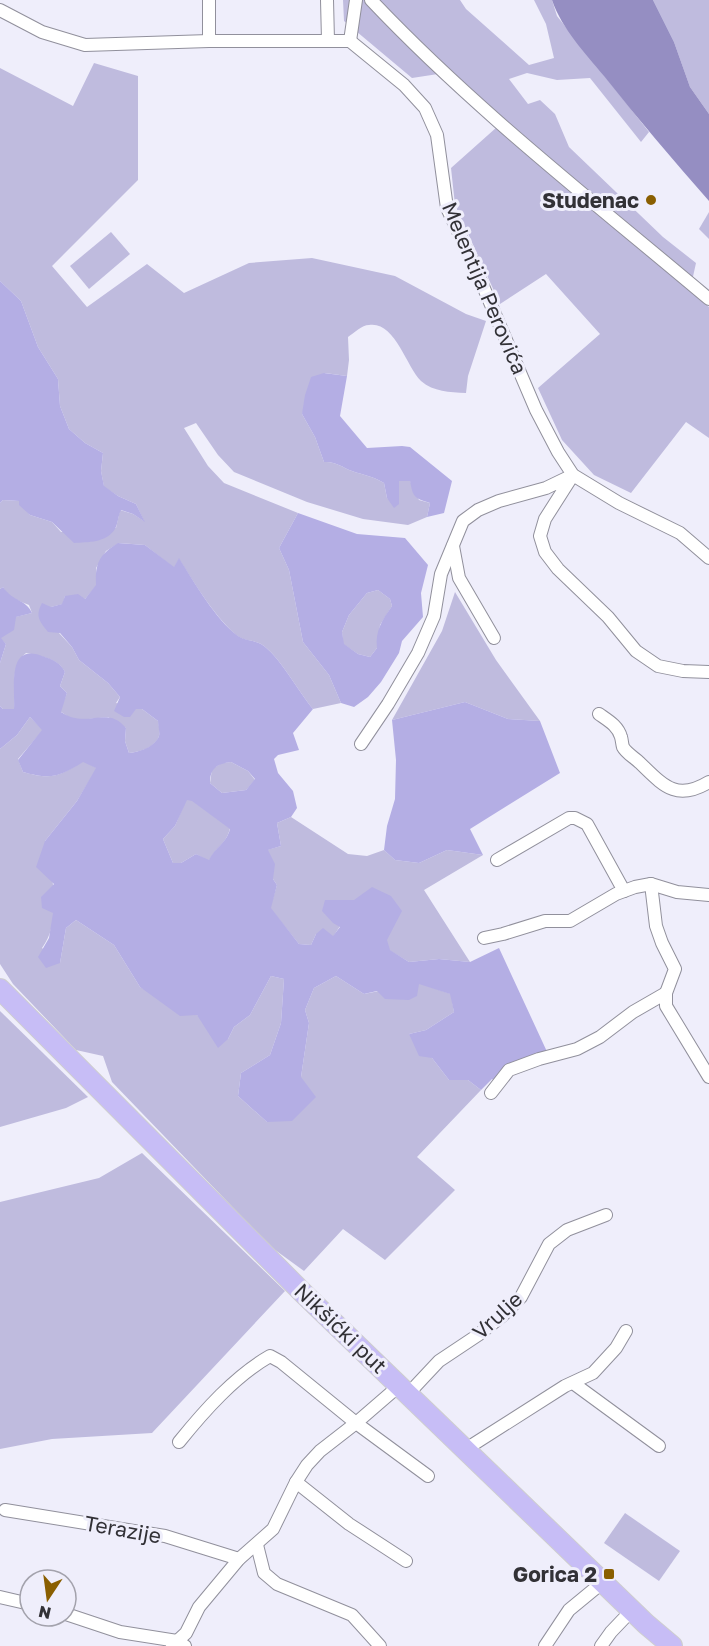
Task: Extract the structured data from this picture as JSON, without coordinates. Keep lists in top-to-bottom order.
{
  "streets": {
    "main road": ["Nikšićki put"],
    "street": ["Melentija Perovića", "Vrulje", "Terazije"]
  },
  "crossings": [
    ["Vrulje", "Nikšićki put"]
  ],
  "places": {
    "other": ["Studenac"],
    "transit": ["Gorica 2"]
  },
  "north": "bottom"
}
